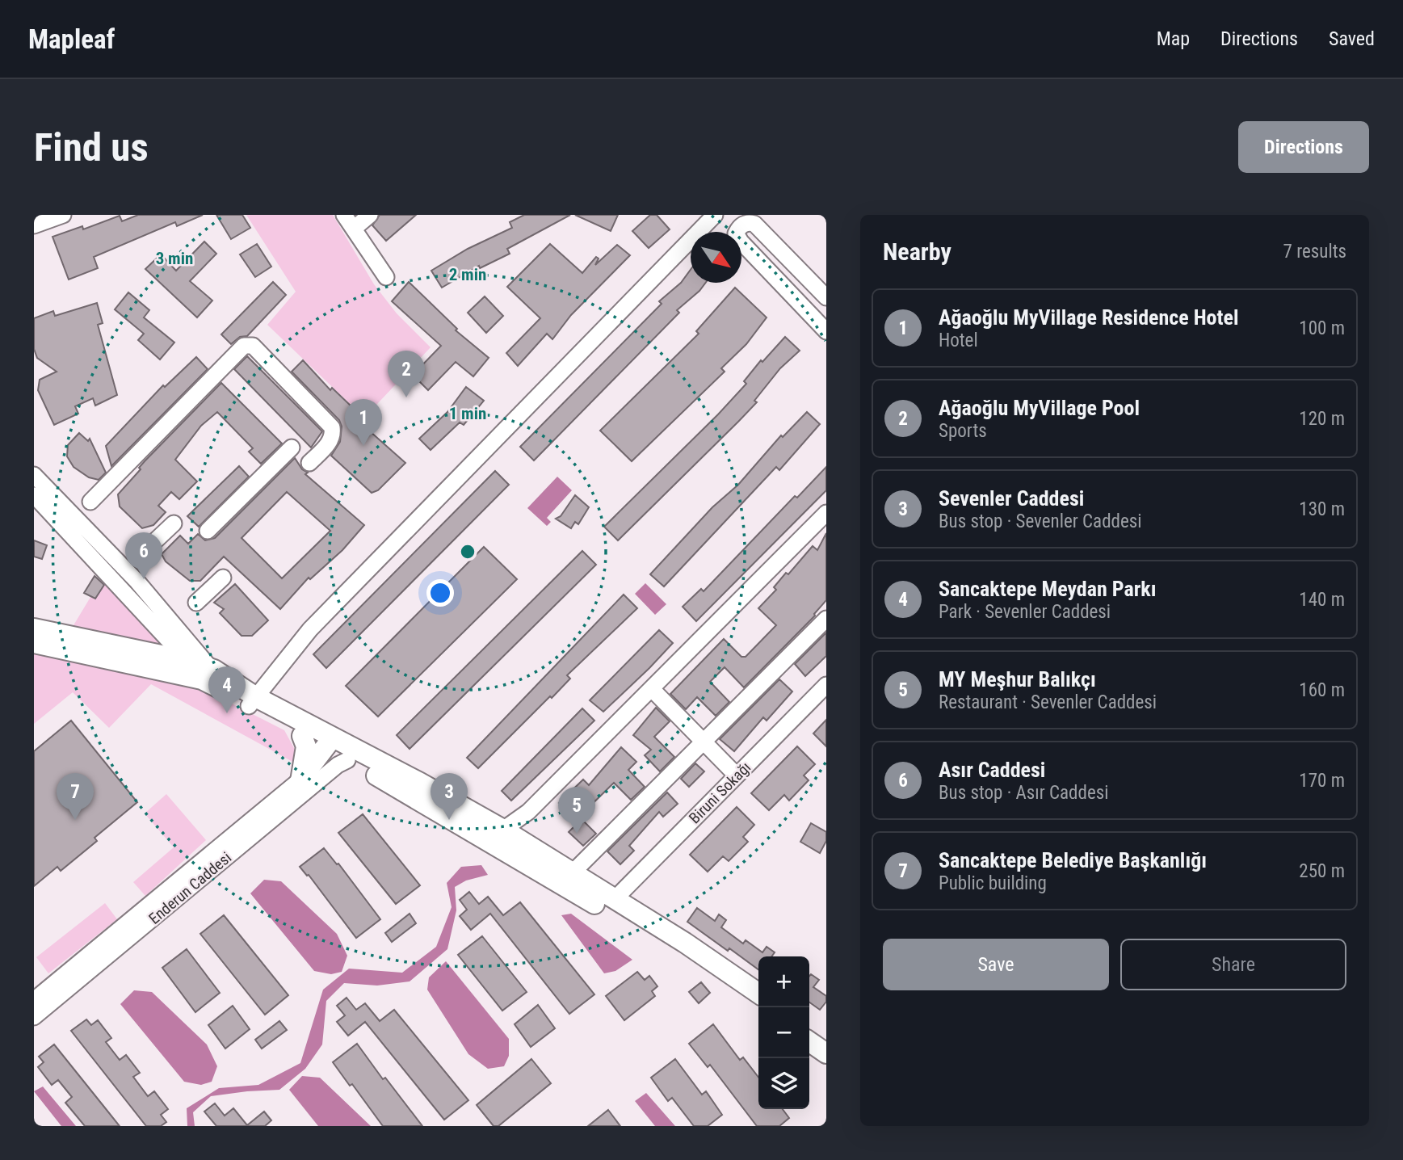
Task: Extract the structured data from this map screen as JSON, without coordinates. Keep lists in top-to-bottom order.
{
  "streets": {
    "street": ["Biruni Sokağı", "Enderun Caddesi"]
  },
  "north": "bottom right",
  "page": {
    "header": "Mapleaf",
    "nav": ["Map", "Directions", "Saved"],
    "buttons": [
      "Directions",
      ["Save", "Share"]
    ],
    "title": "Find us",
    "heading": ["Nearby", "7 results"],
    "list": [
      {
        "mark": "1",
        "name": "Ağaoğlu MyVillage Residence Hotel",
        "note": "Hotel",
        "value": "100 m"
      },
      {
        "mark": "2",
        "name": "Ağaoğlu MyVillage Pool",
        "note": "Sports",
        "value": "120 m"
      },
      {
        "mark": "3",
        "name": "Sevenler Caddesi",
        "note": "Bus stop · Sevenler Caddesi",
        "value": "130 m"
      },
      {
        "mark": "4",
        "name": "Sancaktepe Meydan Parkı",
        "note": "Park · Sevenler Caddesi",
        "value": "140 m"
      },
      {
        "mark": "5",
        "name": "MY Meşhur Balıkçı",
        "note": "Restaurant · Sevenler Caddesi",
        "value": "160 m"
      },
      {
        "mark": "6",
        "name": "Asır Caddesi",
        "note": "Bus stop · Asır Caddesi",
        "value": "170 m"
      },
      {
        "mark": "7",
        "name": "Sancaktepe Belediye Başkanlığı",
        "note": "Public building",
        "value": "250 m"
      }
    ],
    "pins": [
      "2",
      "1",
      "6",
      "4",
      "3",
      "7",
      "5"
    ],
    "map_buttons": ["+", "−"]
  },
  "rings": ["3 min", "2 min", "1 min"]
}
